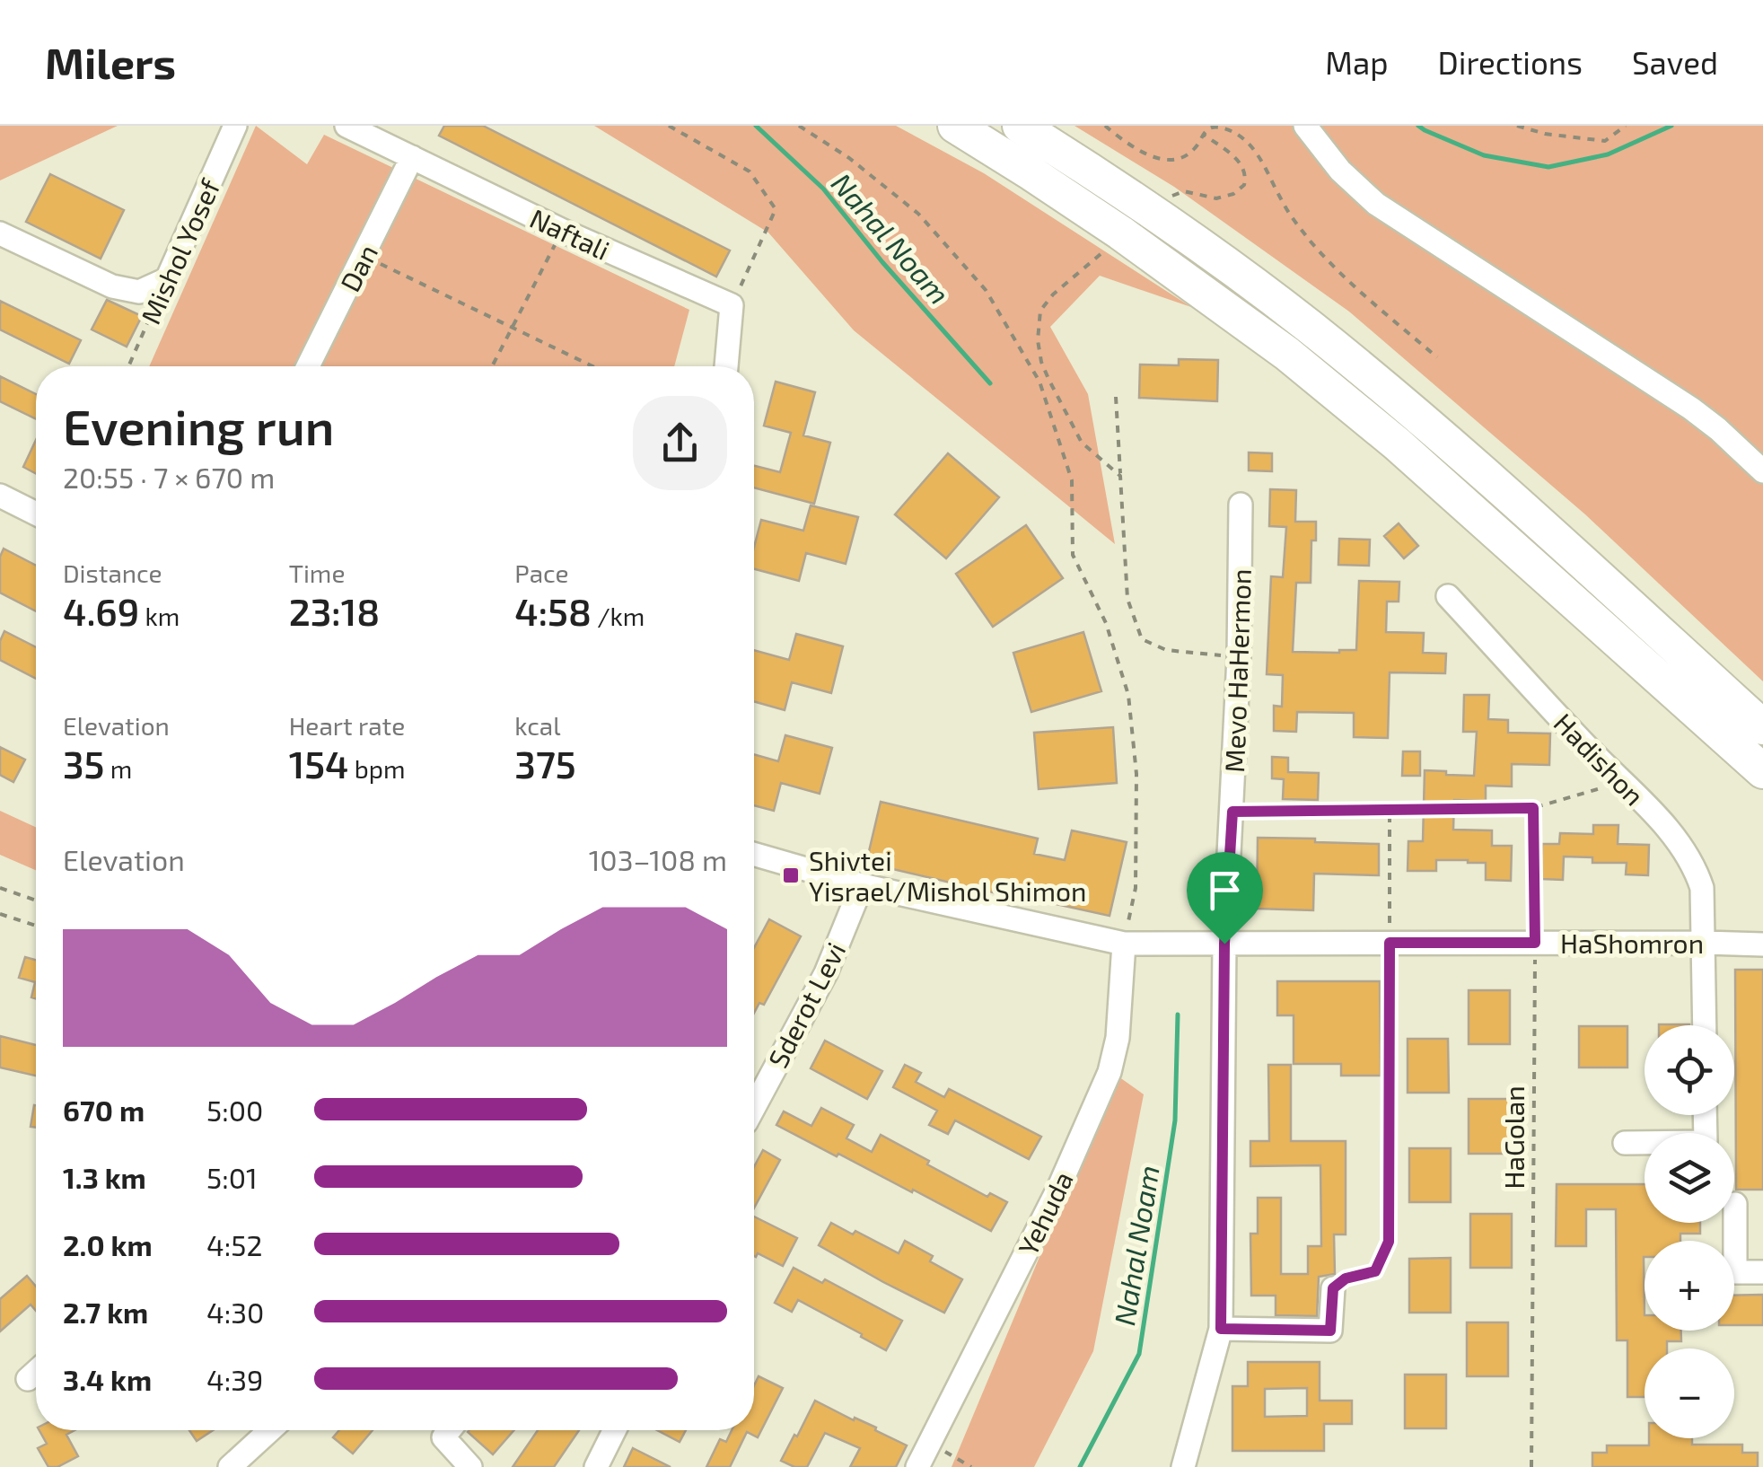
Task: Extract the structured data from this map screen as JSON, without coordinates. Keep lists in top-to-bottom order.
{
  "streets": {
    "street": [
      "Naftali",
      "Mishol Yosef",
      "Dan",
      "Mevo HaHermon",
      "Hadishon",
      "HaShomron",
      "Sderot Levi",
      "Yehuda"
    ],
    "path": ["HaGolan"]
  },
  "crossings": [
    ["Naftali", "Dan"],
    ["Mevo HaHermon", "HaShomron"],
    ["Hadishon", "HaShomron"],
    ["HaShomron", "Sderot Levi"],
    ["HaShomron", "HaGolan"],
    ["HaShomron", "Yehuda"]
  ],
  "water": ["Nahal Noam"],
  "places": {
    "transit": ["Shivtei Yisrael/Mishol Shimon"]
  },
  "page": {
    "header": "Milers",
    "nav": ["Map", "Directions", "Saved"],
    "heading": ["Evening run", "20:55 · 7 × 670 m"],
    "stats": [
      ["Distance", "4.69 km"],
      ["Time", "23:18"],
      ["Pace", "4:58 /km"],
      ["Elevation", "35 m"],
      ["Heart rate", "154 bpm"],
      ["kcal", "375"]
    ],
    "chart": ["Elevation", "103–108 m"],
    "map_buttons": ["+", "−"],
    "list": [
      {
        "name": "670 m",
        "note": "5:00"
      },
      {
        "name": "1.3 km",
        "note": "5:01"
      },
      {
        "name": "2.0 km",
        "note": "4:52"
      },
      {
        "name": "2.7 km",
        "note": "4:30"
      },
      {
        "name": "3.4 km",
        "note": "4:39"
      }
    ]
  }
}
